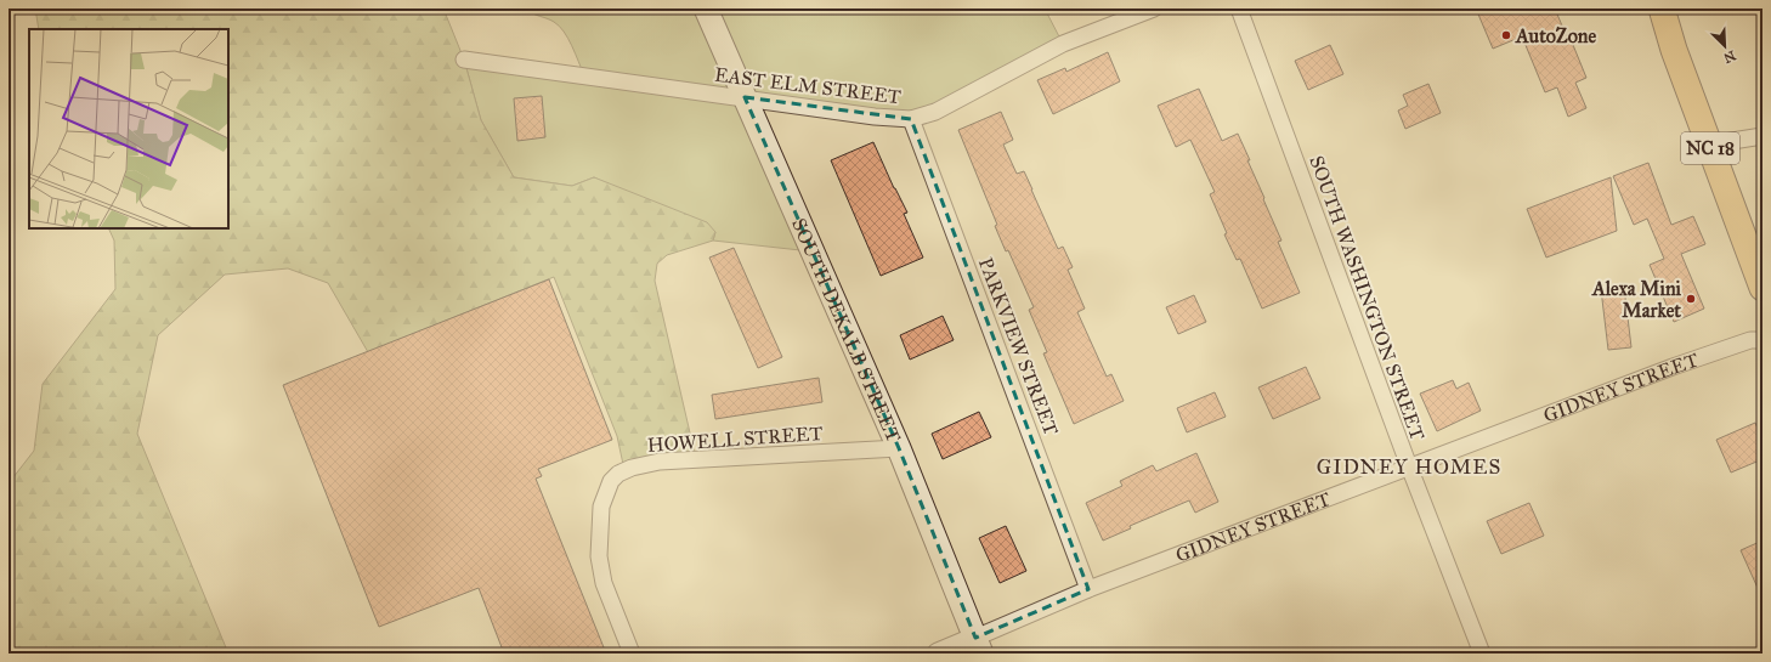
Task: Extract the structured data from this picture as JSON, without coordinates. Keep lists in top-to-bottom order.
{
  "streets": {
    "main road": ["NC 18", "SOUTH DEKALB STREET"],
    "street": [
      "EAST ELM STREET",
      "SOUTH WASHINGTON STREET",
      "PARKVIEW STREET",
      "GIDNEY STREET",
      "HOWELL STREET"
    ]
  },
  "crossings": [
    ["EAST ELM STREET", "SOUTH DEKALB STREET"],
    ["EAST ELM STREET", "PARKVIEW STREET"],
    ["SOUTH WASHINGTON STREET", "GIDNEY STREET"],
    ["SOUTH DEKALB STREET", "GIDNEY STREET"],
    ["SOUTH DEKALB STREET", "HOWELL STREET"],
    ["PARKVIEW STREET", "GIDNEY STREET"]
  ],
  "districts": ["GIDNEY HOMES"],
  "places": ["AutoZone", "Alexa Mini Market"],
  "north": "bottom right"
}
